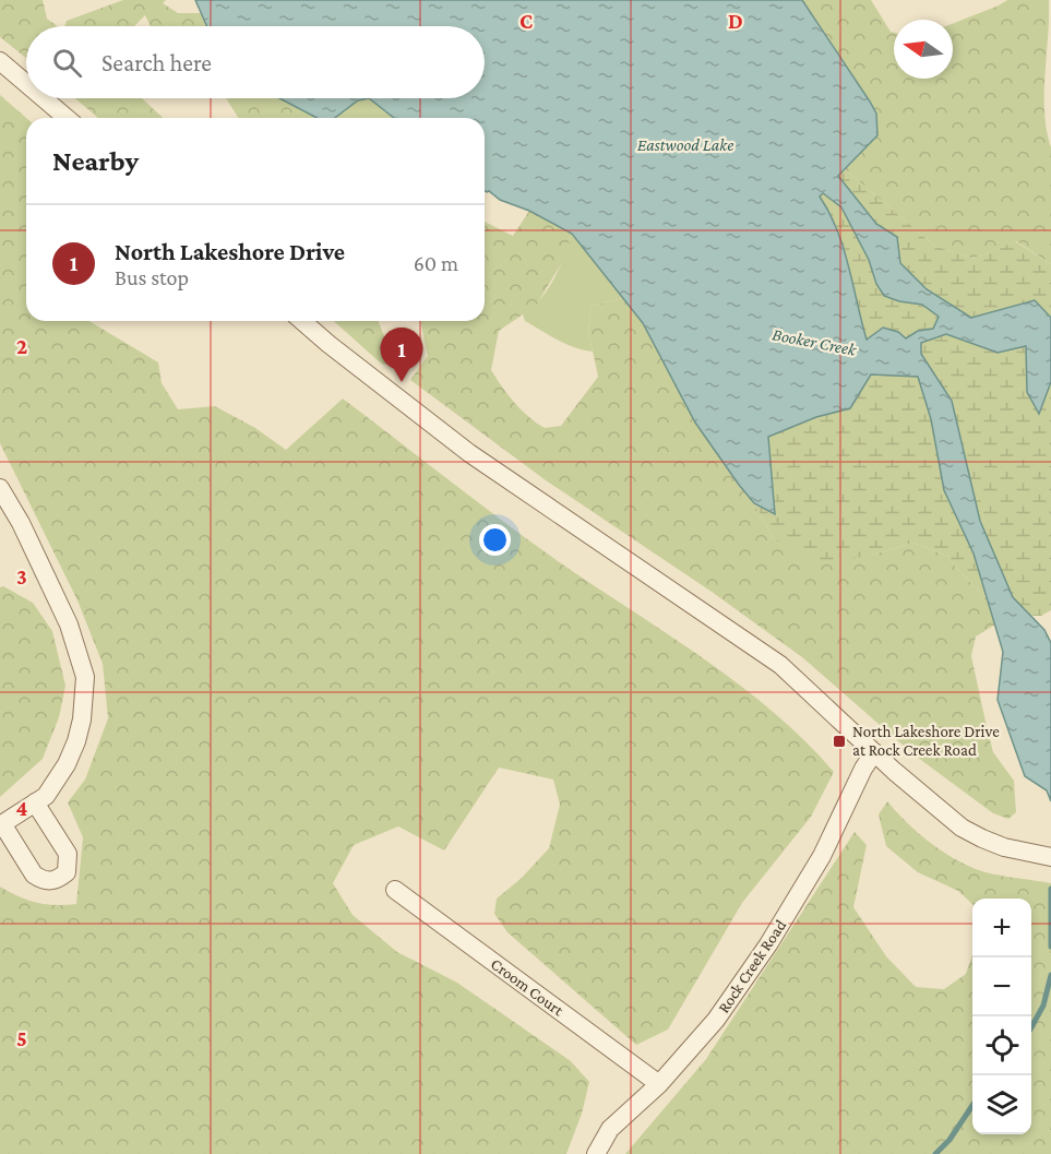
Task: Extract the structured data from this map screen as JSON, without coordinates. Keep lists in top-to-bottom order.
{
  "streets": {
    "street": ["Rock Creek Road", "Croom Court"]
  },
  "crossings": [
    ["Rock Creek Road", "Croom Court"]
  ],
  "water": ["Eastwood Lake", "Booker Creek"],
  "places": {
    "transit": ["North Lakeshore Drive at Rock Creek Road"]
  },
  "north": "left",
  "page": {
    "search": "Search here",
    "heading": "Nearby",
    "list": [
      {
        "mark": "1",
        "name": "North Lakeshore Drive",
        "note": "Bus stop",
        "value": "60 m"
      }
    ],
    "pins": "1",
    "map_buttons": ["+", "−"]
  },
  "grid": {
    "columns": ["C", "D"],
    "rows": [
      "2",
      "3",
      "4",
      "5"
    ]
  }
}
